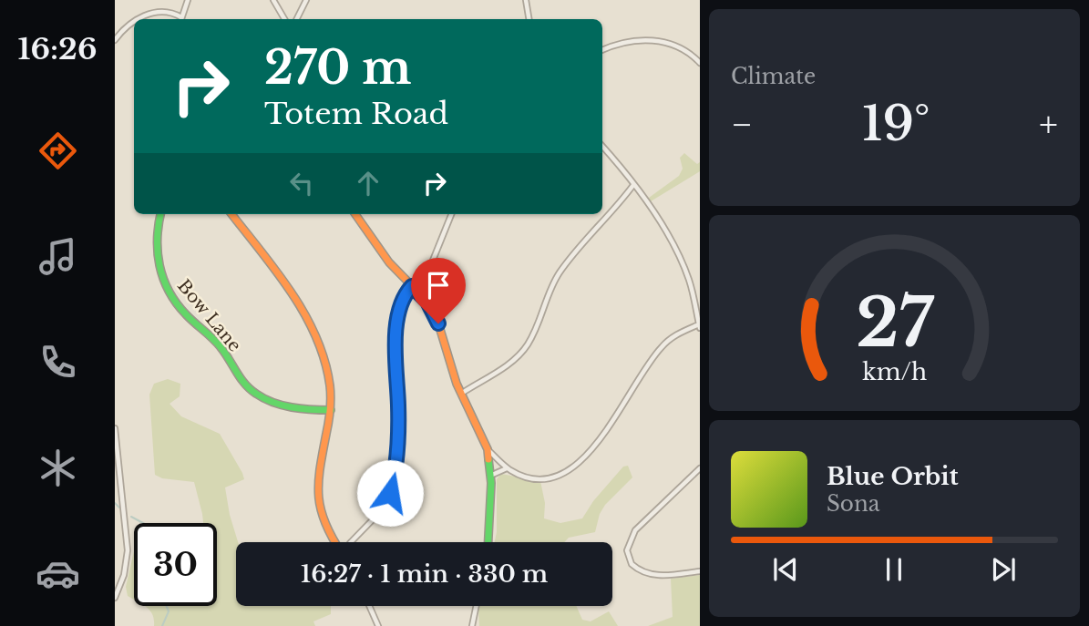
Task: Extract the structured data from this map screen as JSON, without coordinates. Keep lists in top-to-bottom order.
{
  "streets": {
    "street": ["Bow Lane"]
  },
  "page": {
    "tabs": "16:26",
    "tile": "Climate",
    "turn": ["270 m", "Totem Road"],
    "heat": ["−", "19°", "+"],
    "song": ["Blue Orbit", "Sona"],
    "limit": "30",
    "trip": "16:27 · 1 min · 330 m",
    "gauge": ["27", "km/h"]
  }
}
